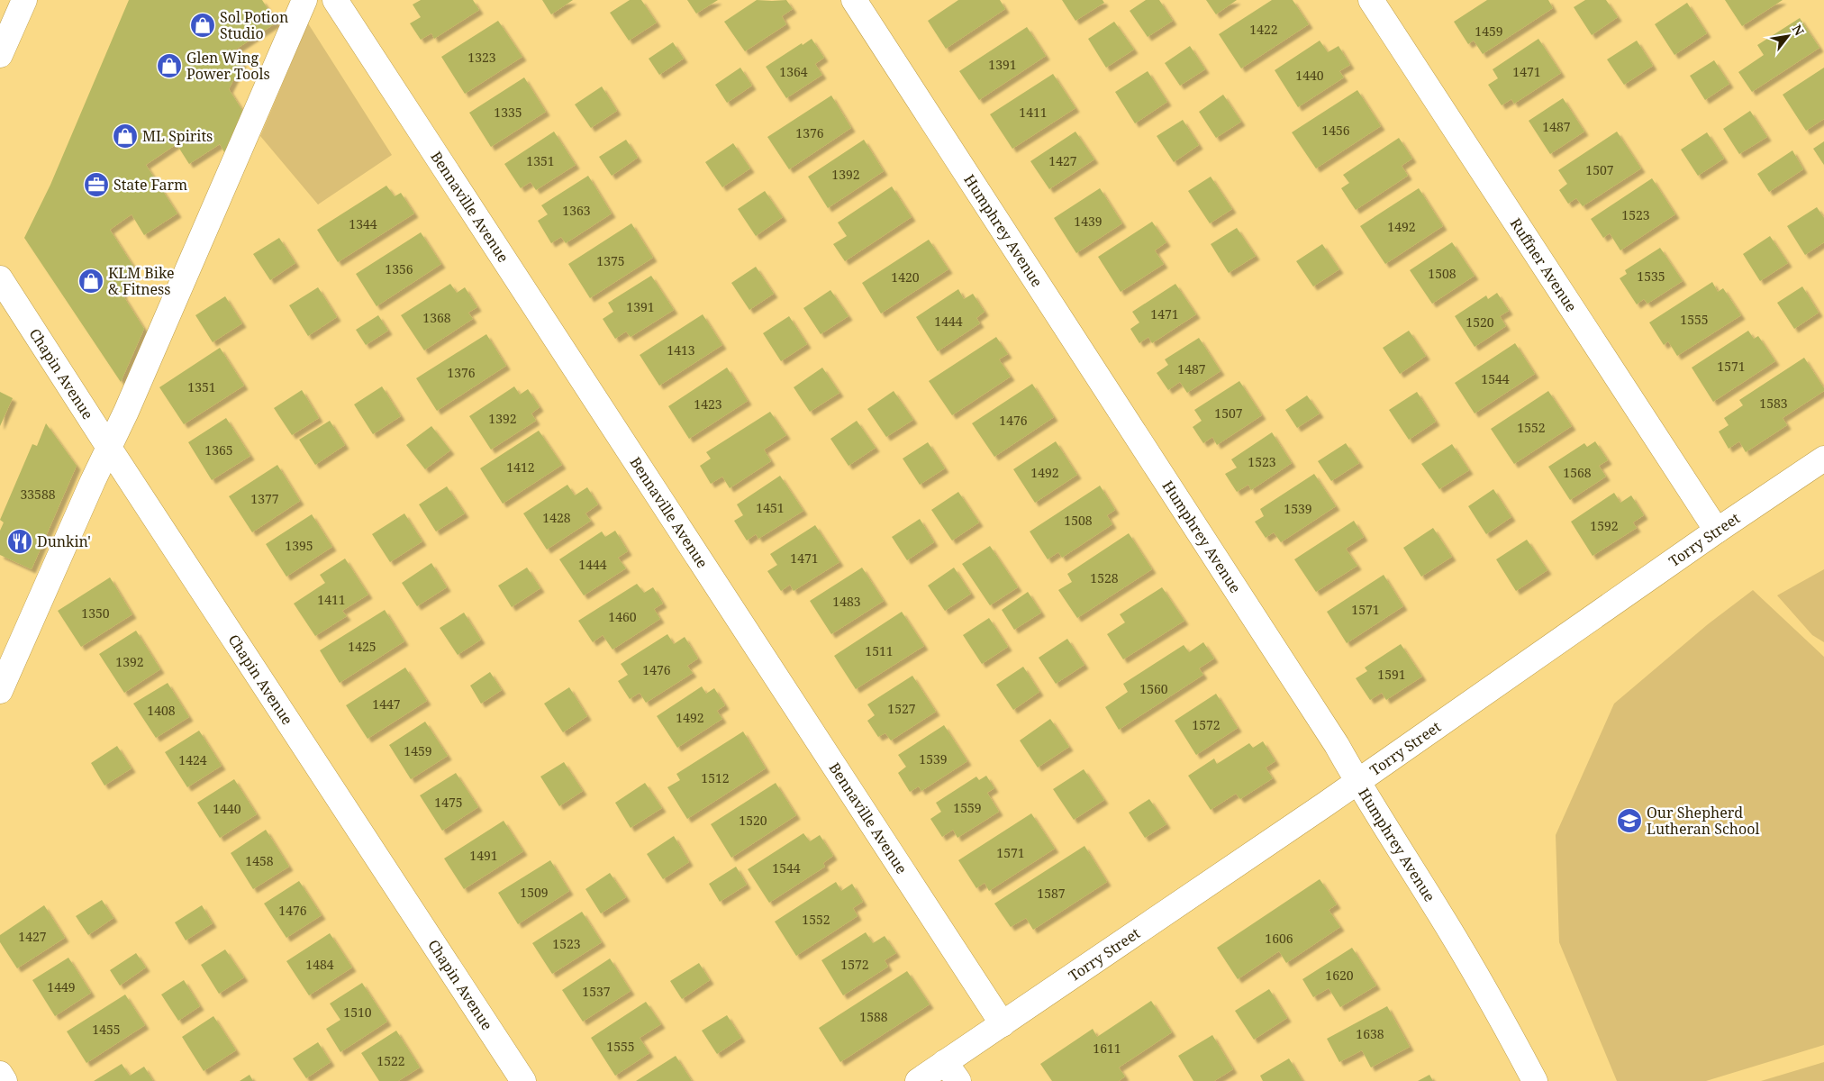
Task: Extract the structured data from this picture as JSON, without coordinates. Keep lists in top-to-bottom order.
{
  "streets": {
    "street": [
      "Bennaville Avenue",
      "Humphrey Avenue",
      "Ruffner Avenue",
      "Chapin Avenue",
      "Torry Street"
    ]
  },
  "crossings": [
    ["Bennaville Avenue", "Torry Street"],
    ["Humphrey Avenue", "Torry Street"],
    ["Ruffner Avenue", "Torry Street"]
  ],
  "places": {
    "shop": [
      "Sol Potion Studio",
      "Glen Wing Power Tools",
      "ML Spirits",
      "KLM Bike & Fitness"
    ],
    "office": ["State Farm"],
    "restaurant": ["Dunkin'"],
    "school or university": ["Our Shepherd Lutheran School"]
  },
  "house_numbers": [
    "1422",
    "1459",
    "1323",
    "1391",
    "1364",
    "1471",
    "1440",
    "1335",
    "1411",
    "1487",
    "1456",
    "1376",
    "1351",
    "1427",
    "1507",
    "1392",
    "1363",
    "1523",
    "1439",
    "1344",
    "1492",
    "1375",
    "1356",
    "1508",
    "1535",
    "1420",
    "1391",
    "1471",
    "1368",
    "1555",
    "1444",
    "1520",
    "1413",
    "1571",
    "1487",
    "1376",
    "1544",
    "1351",
    "1583",
    "1423",
    "1507",
    "1392",
    "1476",
    "1552",
    "1365",
    "1523",
    "1412",
    "1492",
    "1568",
    "33588",
    "1377",
    "1451",
    "1539",
    "1428",
    "1508",
    "1592",
    "1395",
    "1471",
    "1444",
    "1528",
    "1411",
    "1483",
    "1571",
    "1350",
    "1460",
    "1425",
    "1511",
    "1392",
    "1476",
    "1591",
    "1560",
    "1447",
    "1527",
    "1408",
    "1492",
    "1572",
    "1459",
    "1539",
    "1424",
    "1512",
    "1475",
    "1559",
    "1440",
    "1520",
    "1571",
    "1491",
    "1458",
    "1544",
    "1509",
    "1587",
    "1476",
    "1552",
    "1427",
    "1606",
    "1523",
    "1484",
    "1572",
    "1620",
    "1449",
    "1537",
    "1510",
    "1588",
    "1455",
    "1638",
    "1555",
    "1611",
    "1522"
  ],
  "north": "top right"
}
